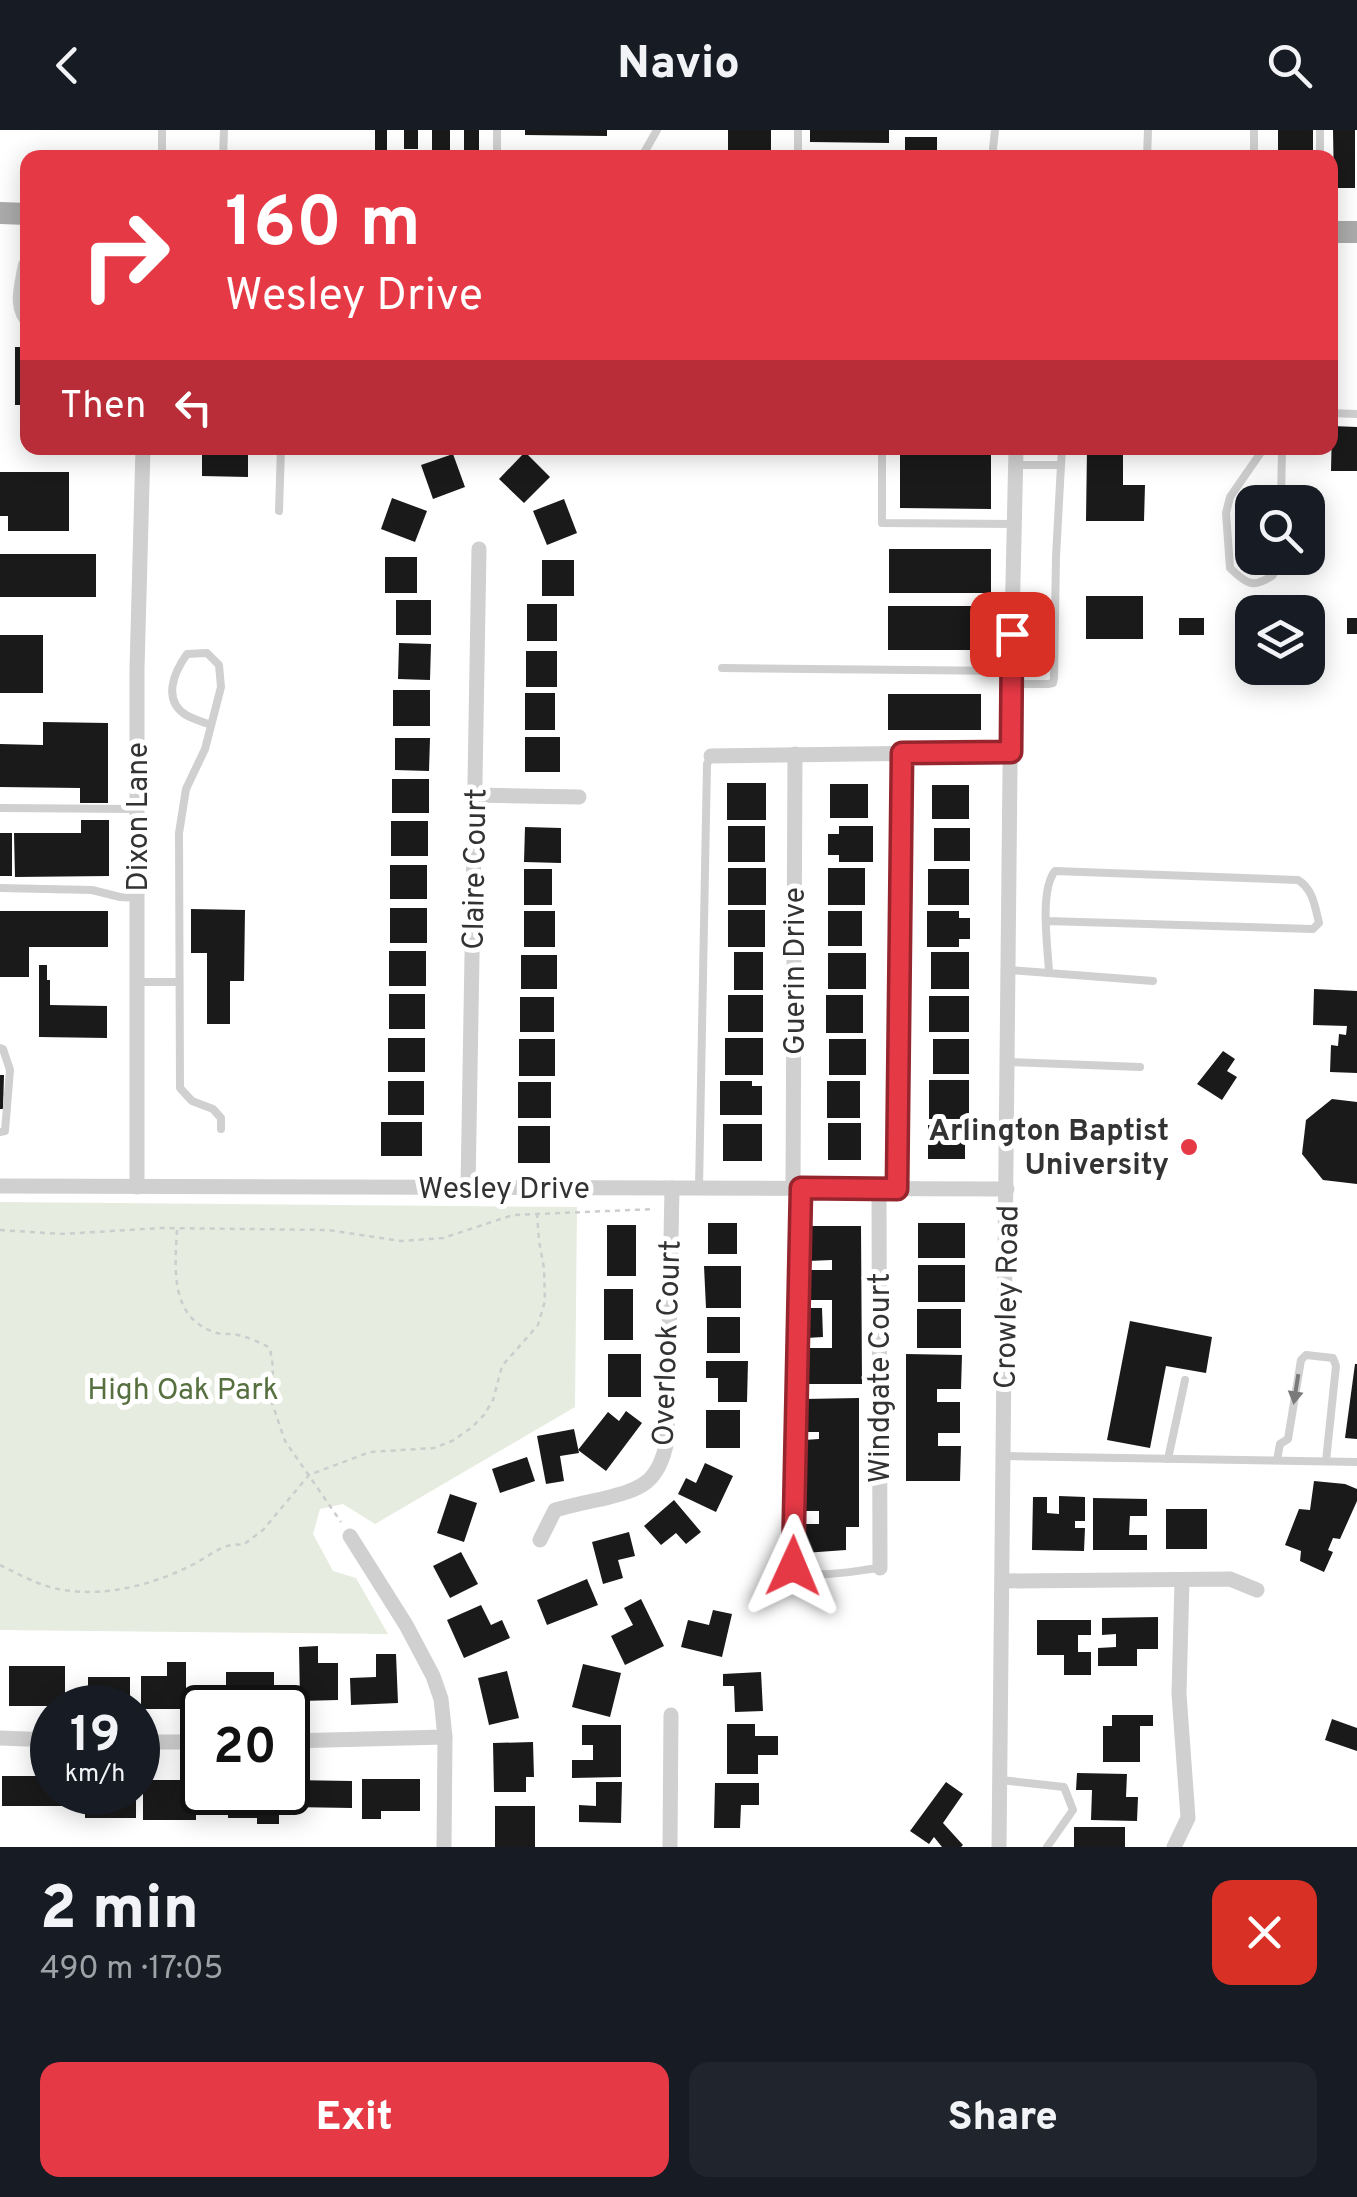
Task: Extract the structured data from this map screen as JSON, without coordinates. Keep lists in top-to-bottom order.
{
  "streets": {
    "street": [
      "Dixon Lane",
      "Claire Court",
      "Guerin Drive",
      "Wesley Drive",
      "Crowley Road",
      "Overlook Court",
      "Windgate Court"
    ]
  },
  "crossings": [
    ["Dixon Lane", "Wesley Drive"],
    ["Claire Court", "Wesley Drive"],
    ["Guerin Drive", "Wesley Drive"],
    ["Wesley Drive", "Crowley Road"],
    ["Wesley Drive", "Overlook Court"],
    ["Wesley Drive", "Windgate Court"]
  ],
  "parks": ["High Oak Park"],
  "places": ["Arlington Baptist University"],
  "page": {
    "header": "Navio",
    "turn": ["160 m", "Wesley Drive"],
    "then": "Then",
    "speed": "19 km/h",
    "limit": "20",
    "heading": ["2 min", "490 m · 17:05"],
    "buttons": ["Exit", "Share"]
  }
}
